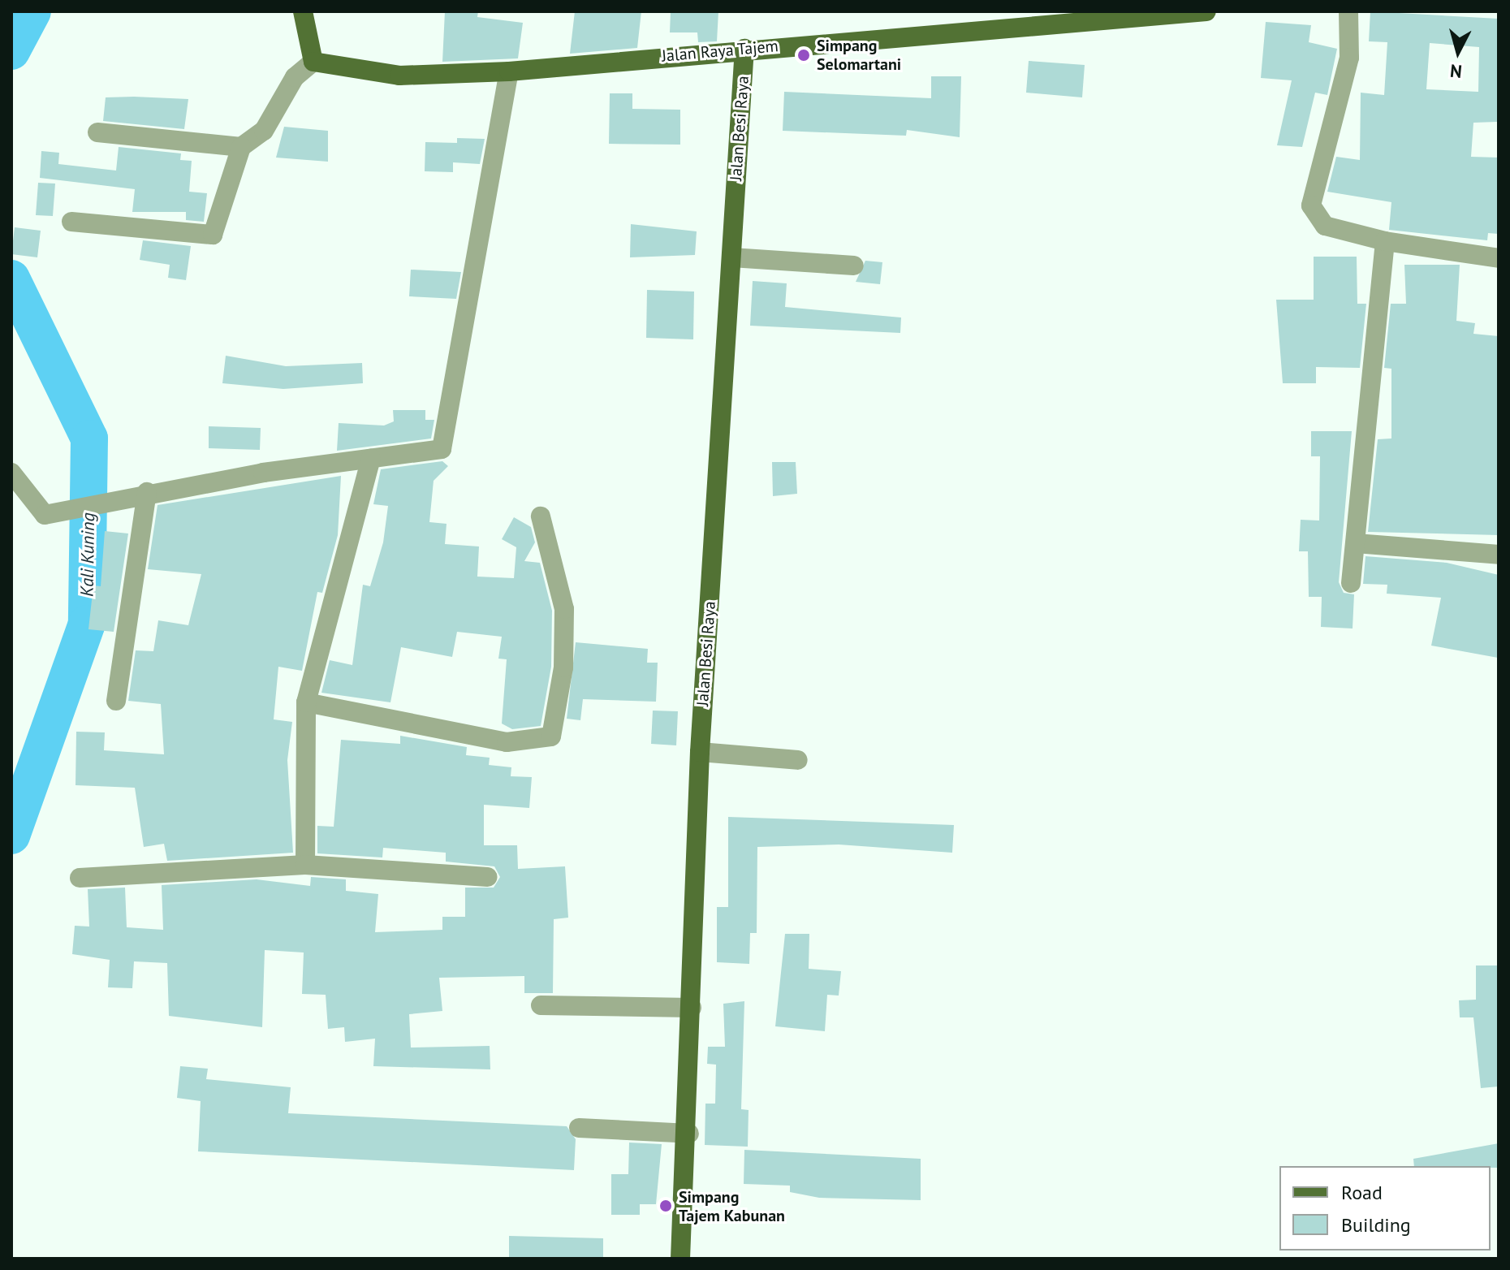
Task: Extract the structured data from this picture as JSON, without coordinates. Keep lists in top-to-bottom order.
{
  "streets": {
    "main road": ["Jalan Raya Tajem", "Jalan Besi Raya"]
  },
  "crossings": [
    ["Jalan Raya Tajem", "Jalan Besi Raya"]
  ],
  "water": ["Kali Kuning"],
  "places": ["Simpang Selomartani", "Simpang Tajem Kabunan"],
  "legend": ["Road", "Building"],
  "north": "bottom"
}
